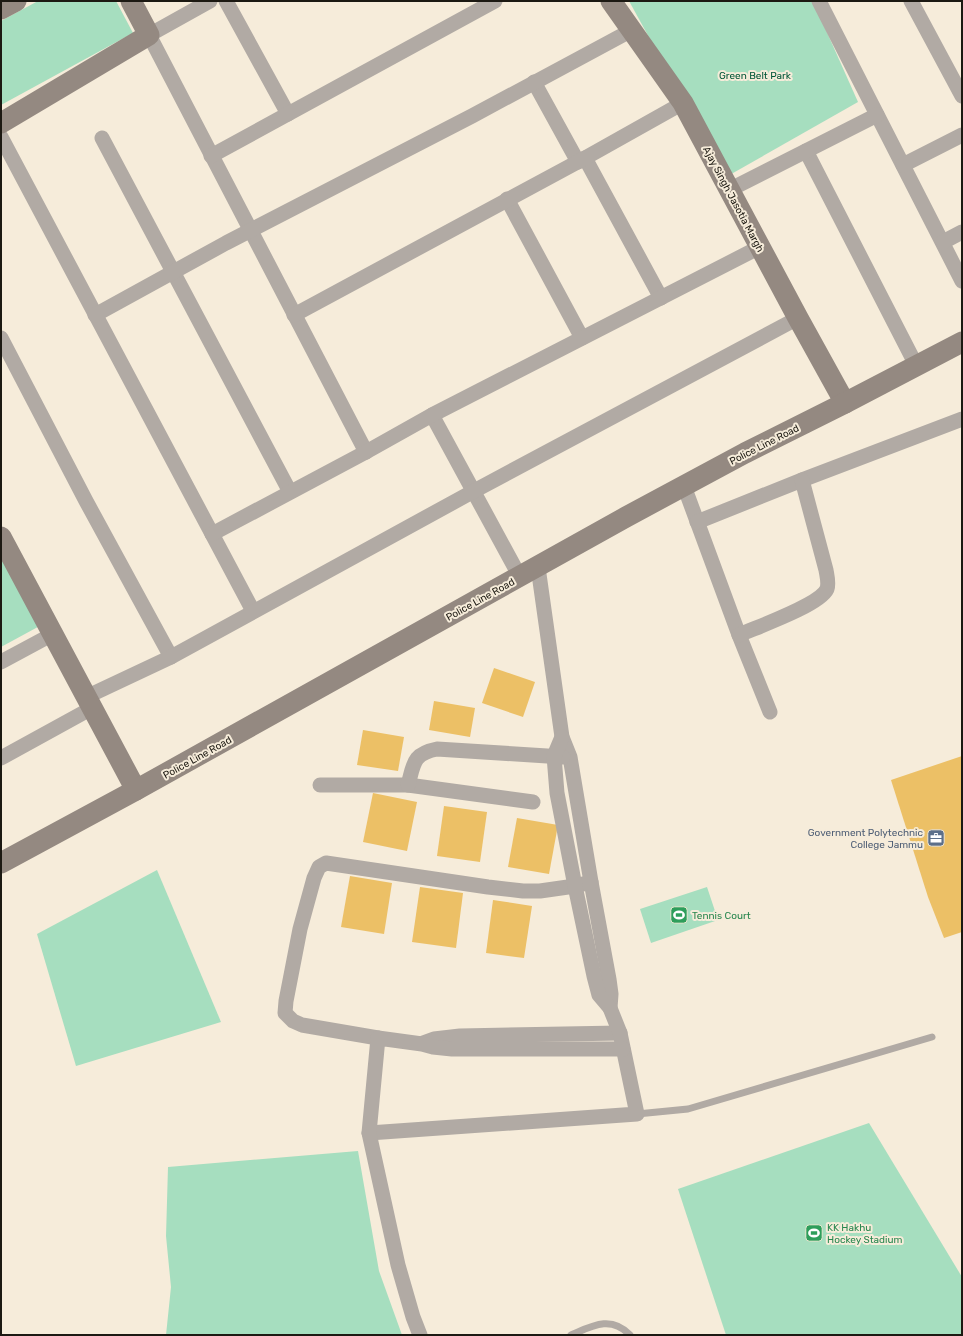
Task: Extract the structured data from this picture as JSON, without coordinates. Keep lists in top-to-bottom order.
{
  "streets": {
    "main road": ["Ajay Singh Jasotia Margh", "Police Line Road"]
  },
  "crossings": [
    ["Ajay Singh Jasotia Margh", "Police Line Road"]
  ],
  "parks": ["Green Belt Park"],
  "places": {
    "office": ["Government Polytechnic College Jammu"],
    "sports": ["Tennis Court", "KK Hakhu Hockey Stadium"]
  }
}
